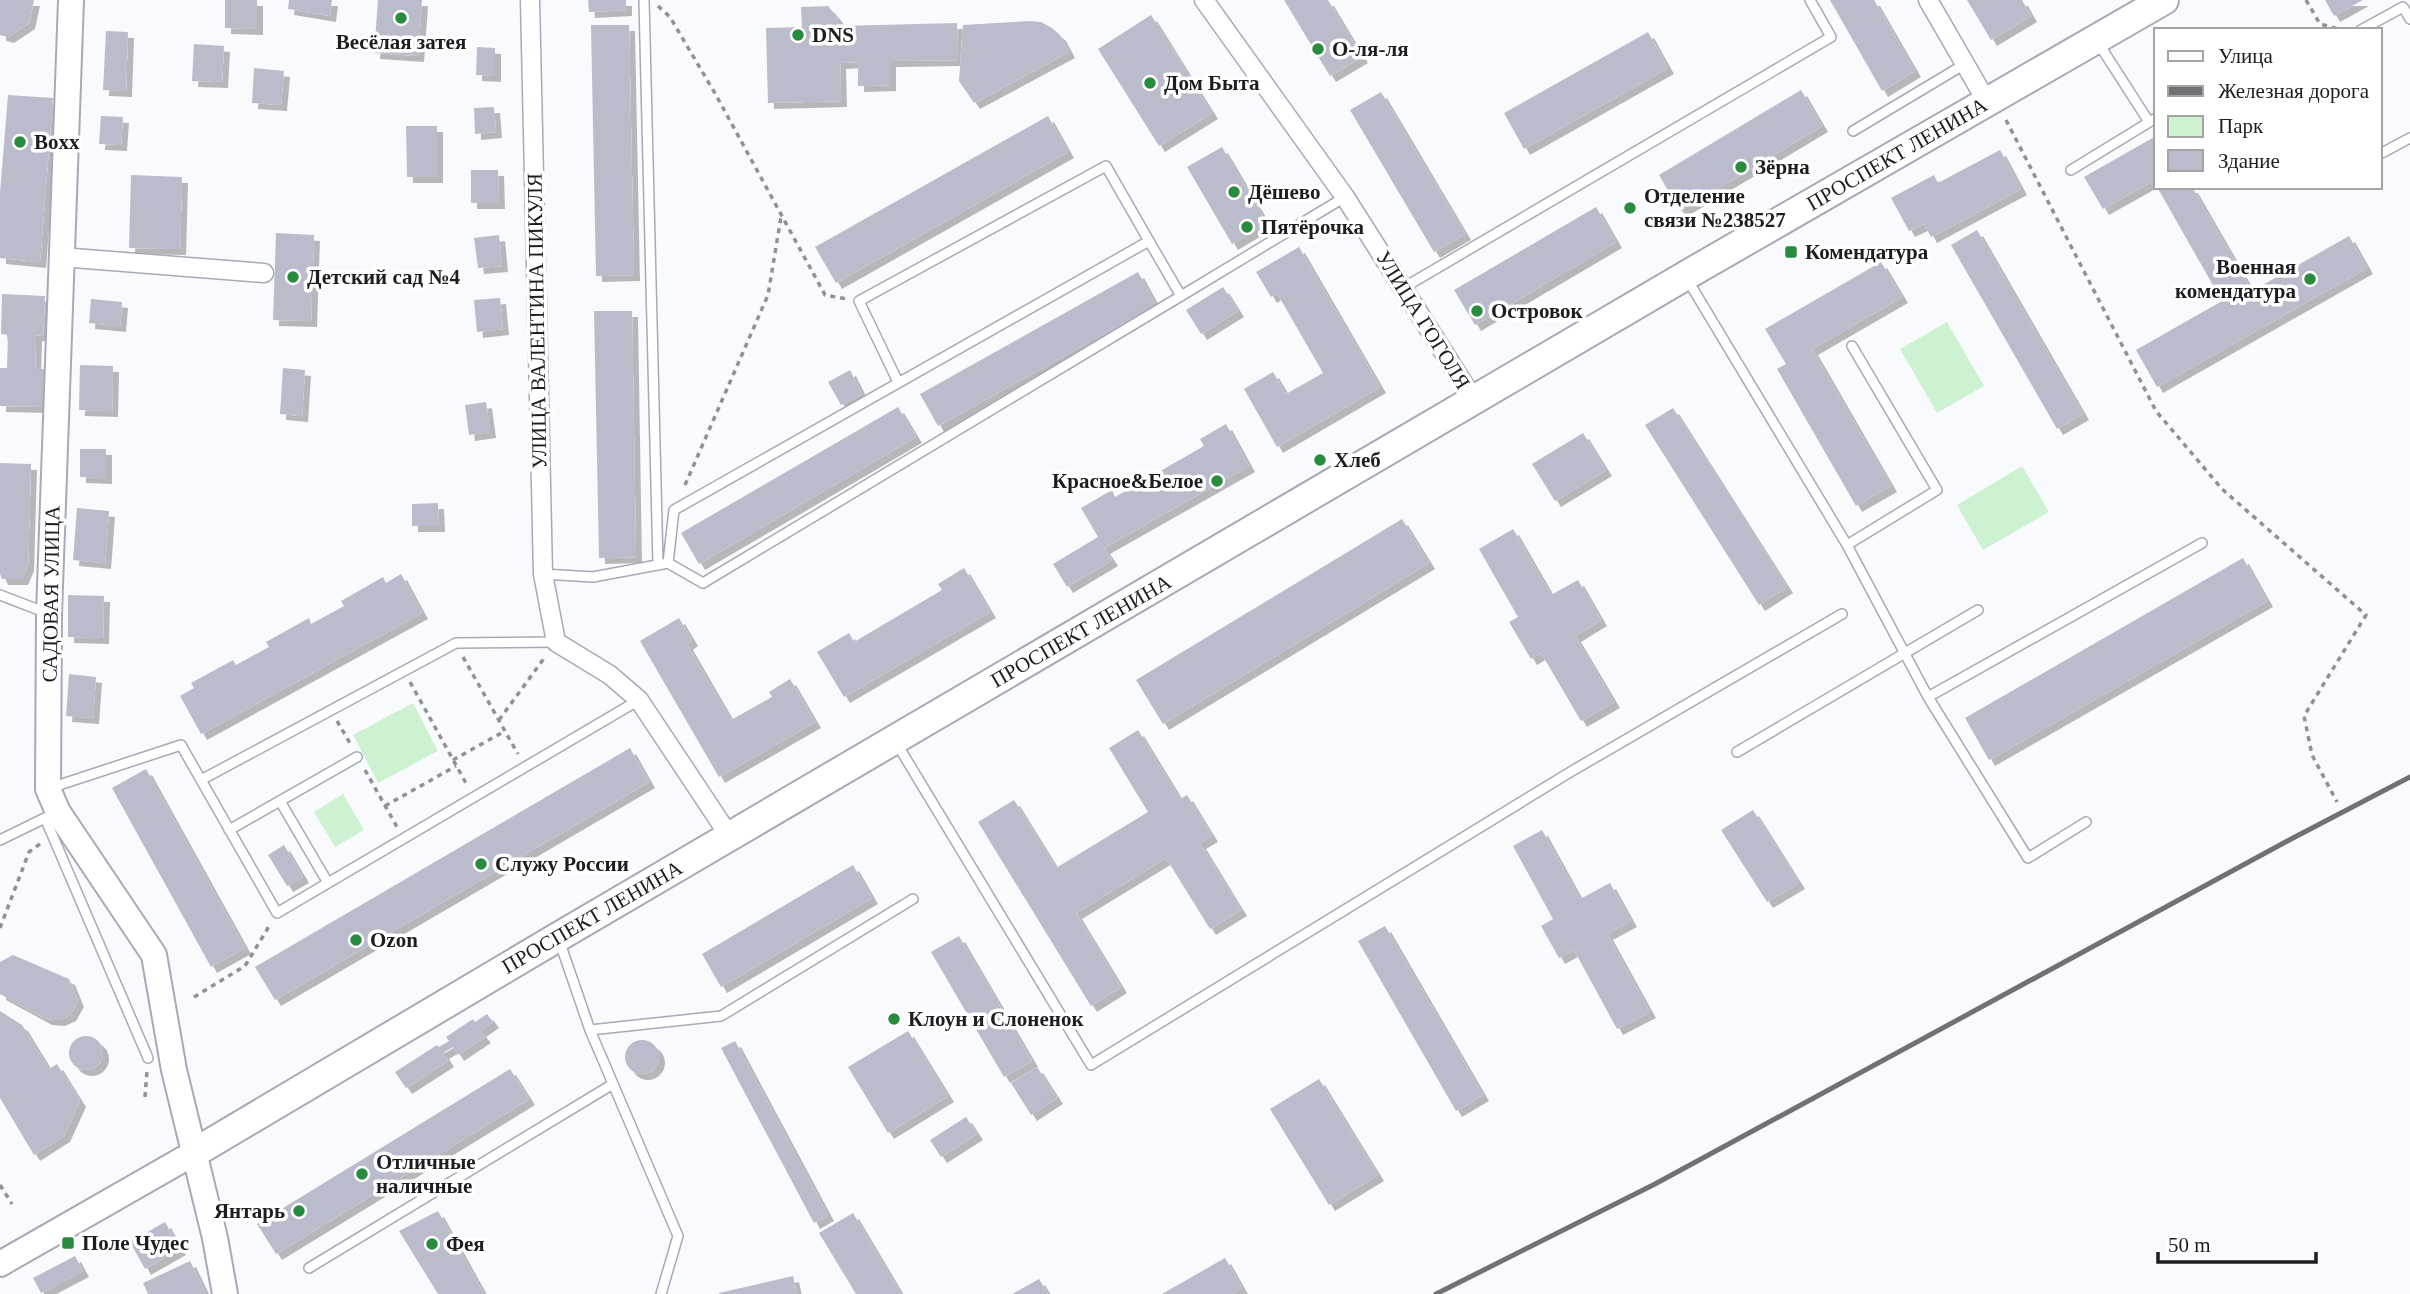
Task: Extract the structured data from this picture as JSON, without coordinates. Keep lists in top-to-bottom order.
{
  "streets": {
    "main road": ["ПРОСПЕКТ ЛЕНИНА"],
    "street": ["УЛИЦА ГОГОЛЯ", "УЛИЦА ВАЛЕНТИНА ПИКУЛЯ", "САДОВАЯ УЛИЦА"]
  },
  "crossings": [
    ["ПРОСПЕКТ ЛЕНИНА", "УЛИЦА ГОГОЛЯ"],
    ["ПРОСПЕКТ ЛЕНИНА", "САДОВАЯ УЛИЦА"]
  ],
  "places": {
    "other": [
      "Весёлая затея",
      "DNS",
      "О-ля-ля",
      "Дом Быта",
      "Boxx",
      "Зёрна",
      "Дёшево",
      "Отделение связи №238527",
      "Пятёрочка",
      "Детский сад №4",
      "Военная комендатура",
      "Островок",
      "Хлеб",
      "Красное&Белое",
      "Служу России",
      "Ozon",
      "Клоун и Слоненок",
      "Отличные наличные",
      "Янтарь",
      "Фея"
    ],
    "transit": ["Комендатура", "Поле Чудес"]
  },
  "legend": [
    "Улица",
    "Железная дорога",
    "Парк",
    "Здание"
  ],
  "scale_bar": "50 m"
}
